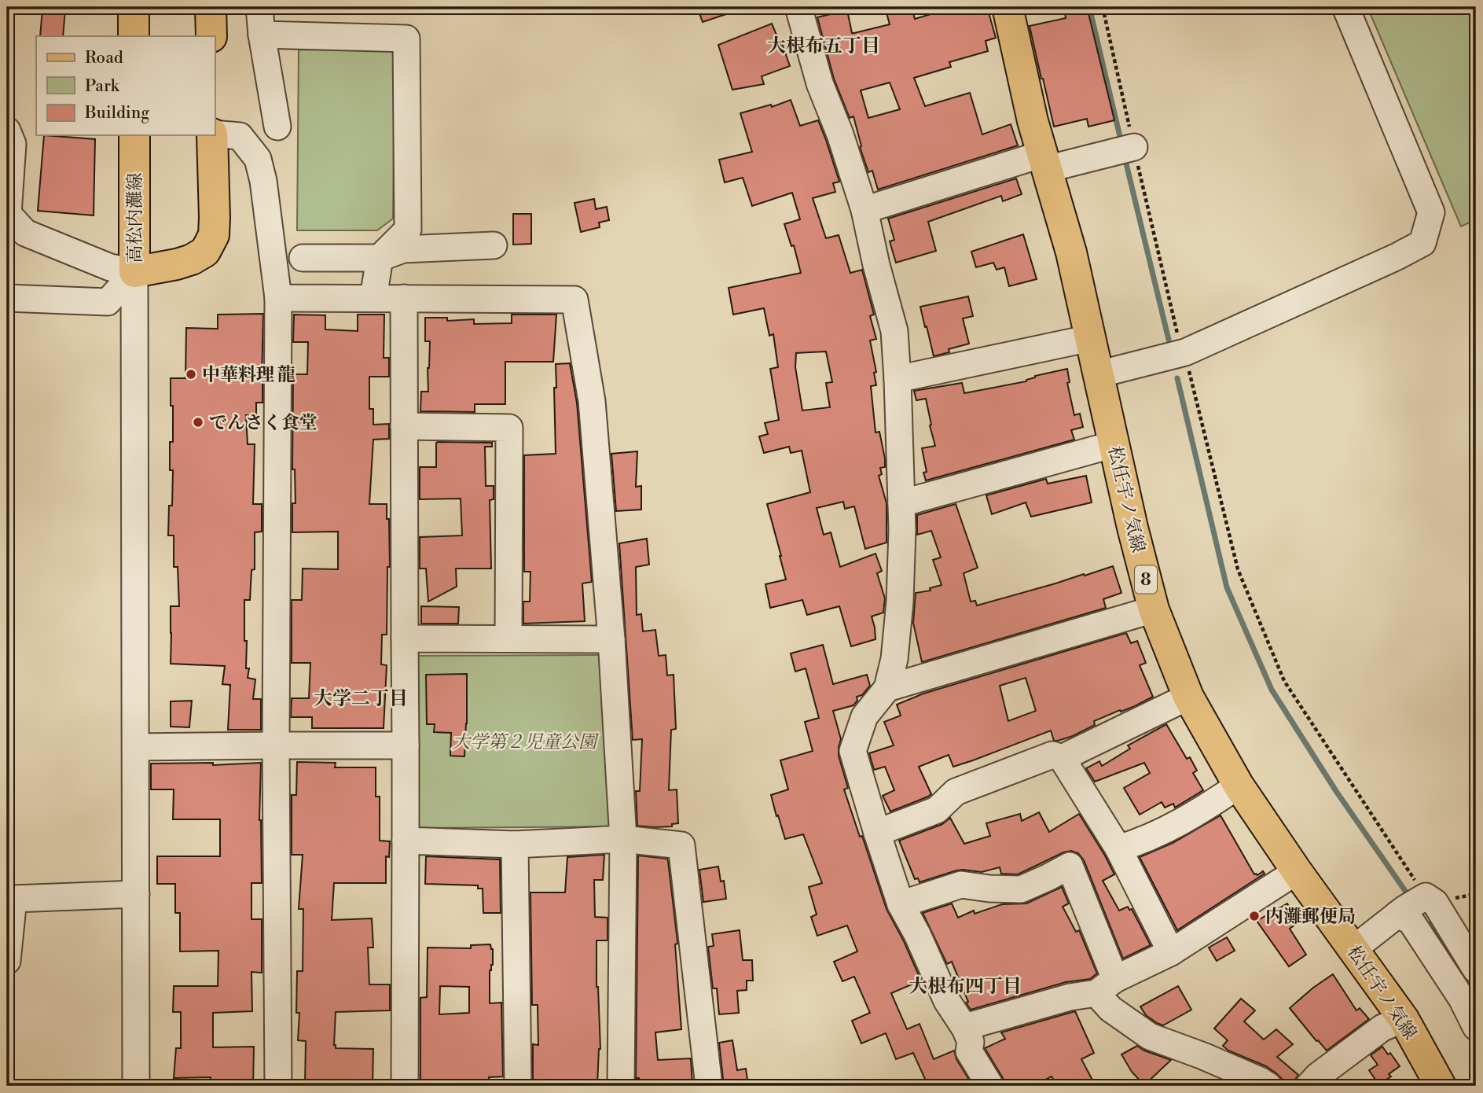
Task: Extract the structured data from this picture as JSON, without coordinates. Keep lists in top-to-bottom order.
{
  "streets": {
    "main road": ["高松内灘線", "松任宇ノ気線", "8"]
  },
  "districts": ["大根布五丁目", "大学二丁目", "大根布四丁目"],
  "parks": ["大学第２児童公園"],
  "places": ["中華料理 龍", "でんさく食堂", "内灘郵便局"],
  "legend": ["Road", "Park", "Building"]
}
